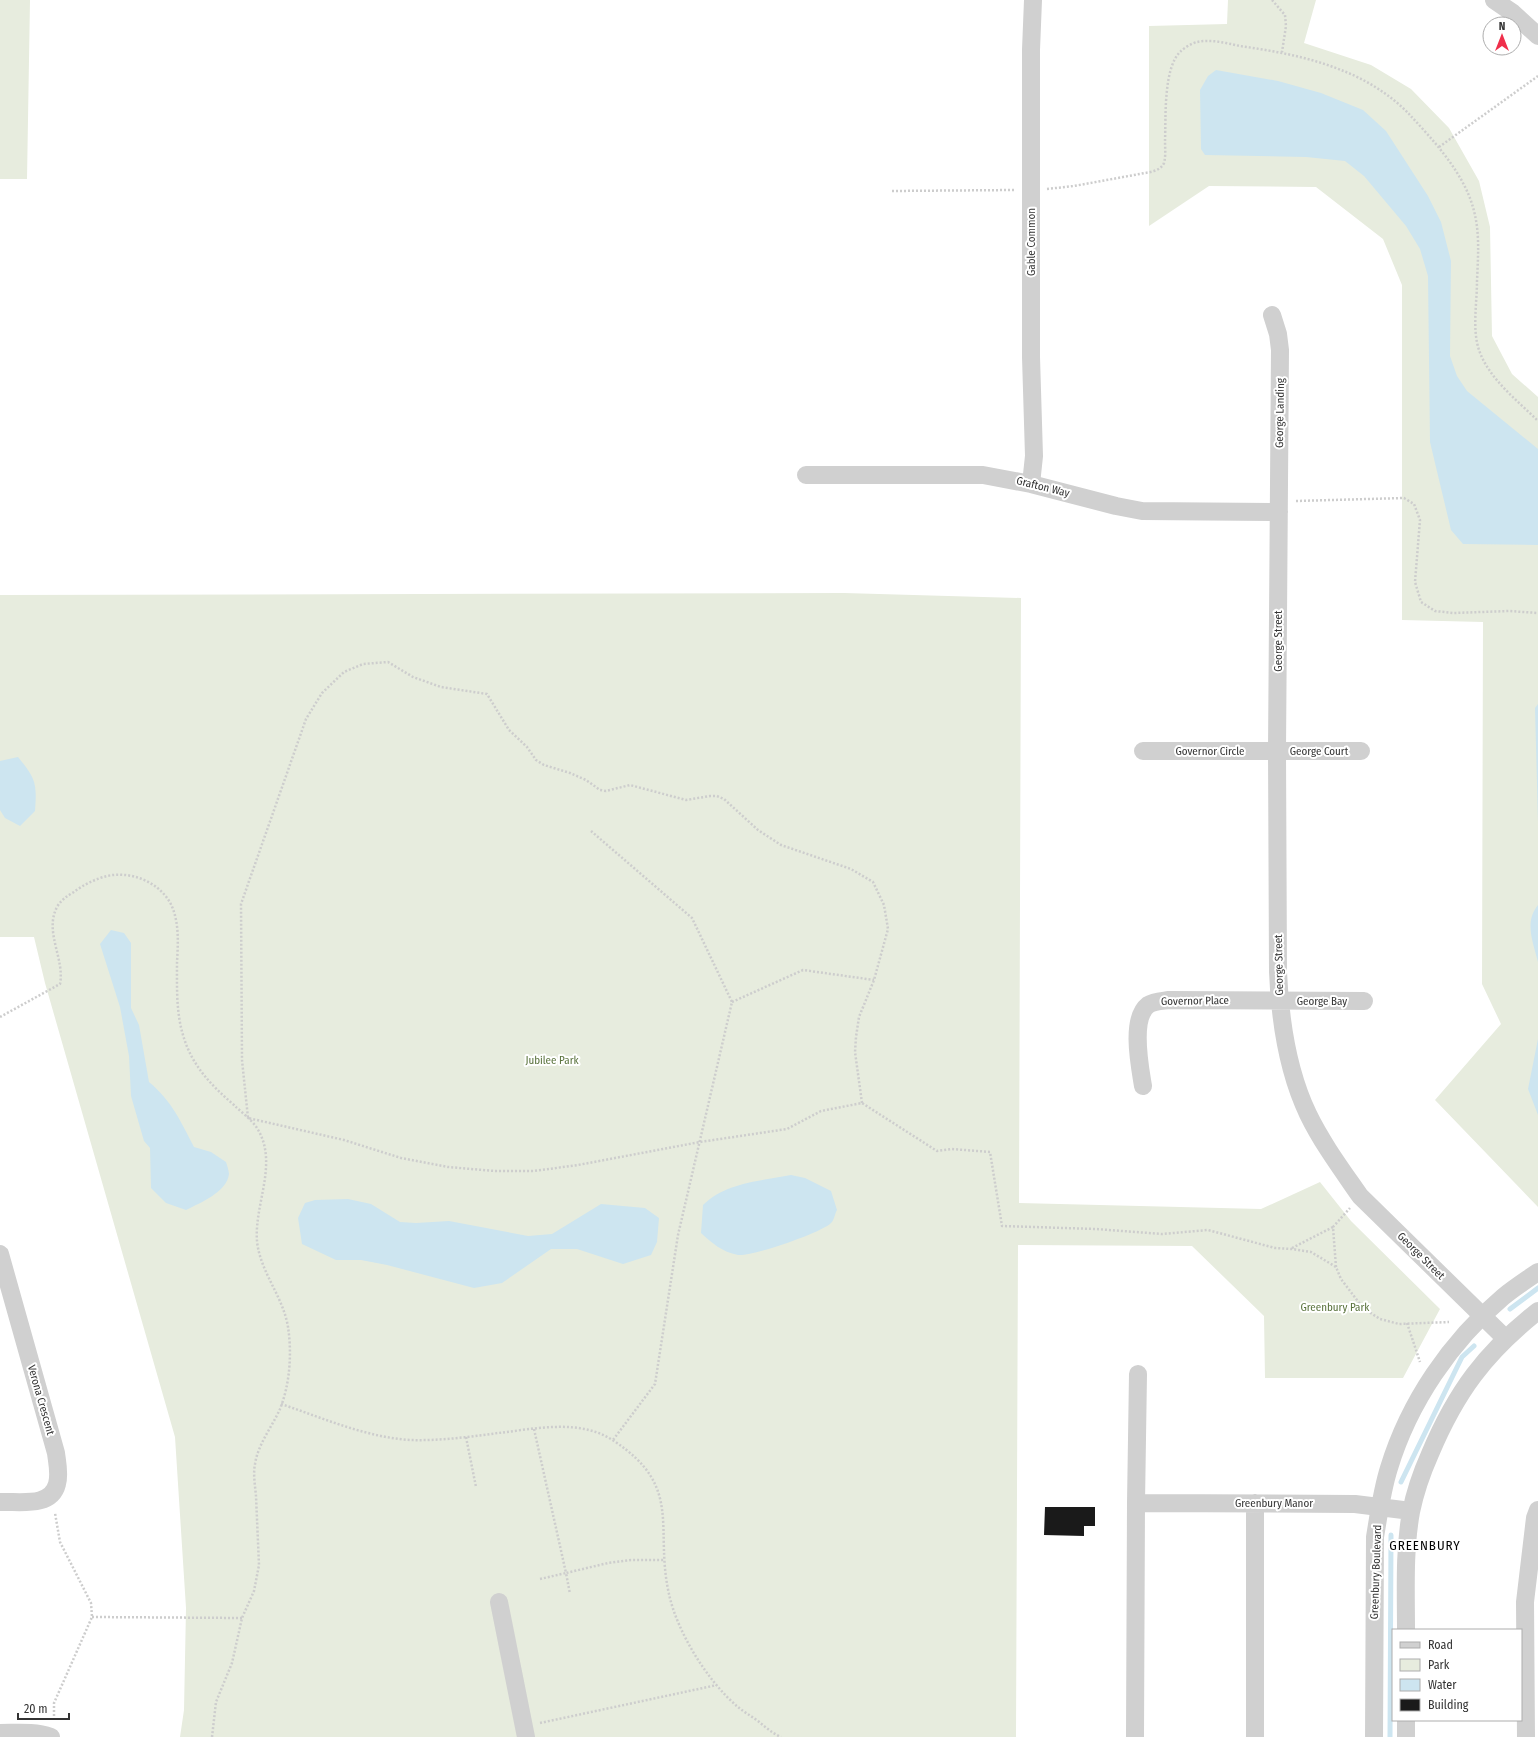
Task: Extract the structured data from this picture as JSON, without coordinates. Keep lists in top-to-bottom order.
{
  "streets": {
    "street": [
      "Gable Common",
      "George Landing",
      "Grafton Way",
      "George Street",
      "Governor Circle",
      "George Court",
      "Governor Place",
      "George Bay",
      "Verona Crescent",
      "Greenbury Manor",
      "Greenbury Boulevard"
    ]
  },
  "crossings": [
    ["Gable Common", "Grafton Way"],
    ["George Landing", "Grafton Way"],
    ["George Landing", "George Street"],
    ["Grafton Way", "George Street"],
    ["George Street", "Governor Circle"],
    ["George Street", "George Court"],
    ["George Street", "Governor Place"],
    ["George Street", "George Bay"],
    ["George Street", "Greenbury Boulevard"],
    ["Governor Circle", "George Court"],
    ["Governor Place", "George Bay"],
    ["Greenbury Manor", "Greenbury Boulevard"]
  ],
  "districts": ["GREENBURY"],
  "parks": ["Jubilee Park", "Greenbury Park"],
  "legend": [
    "Road",
    "Park",
    "Water",
    "Building"
  ],
  "scale_bar": "20 m",
  "north": "top"
}
